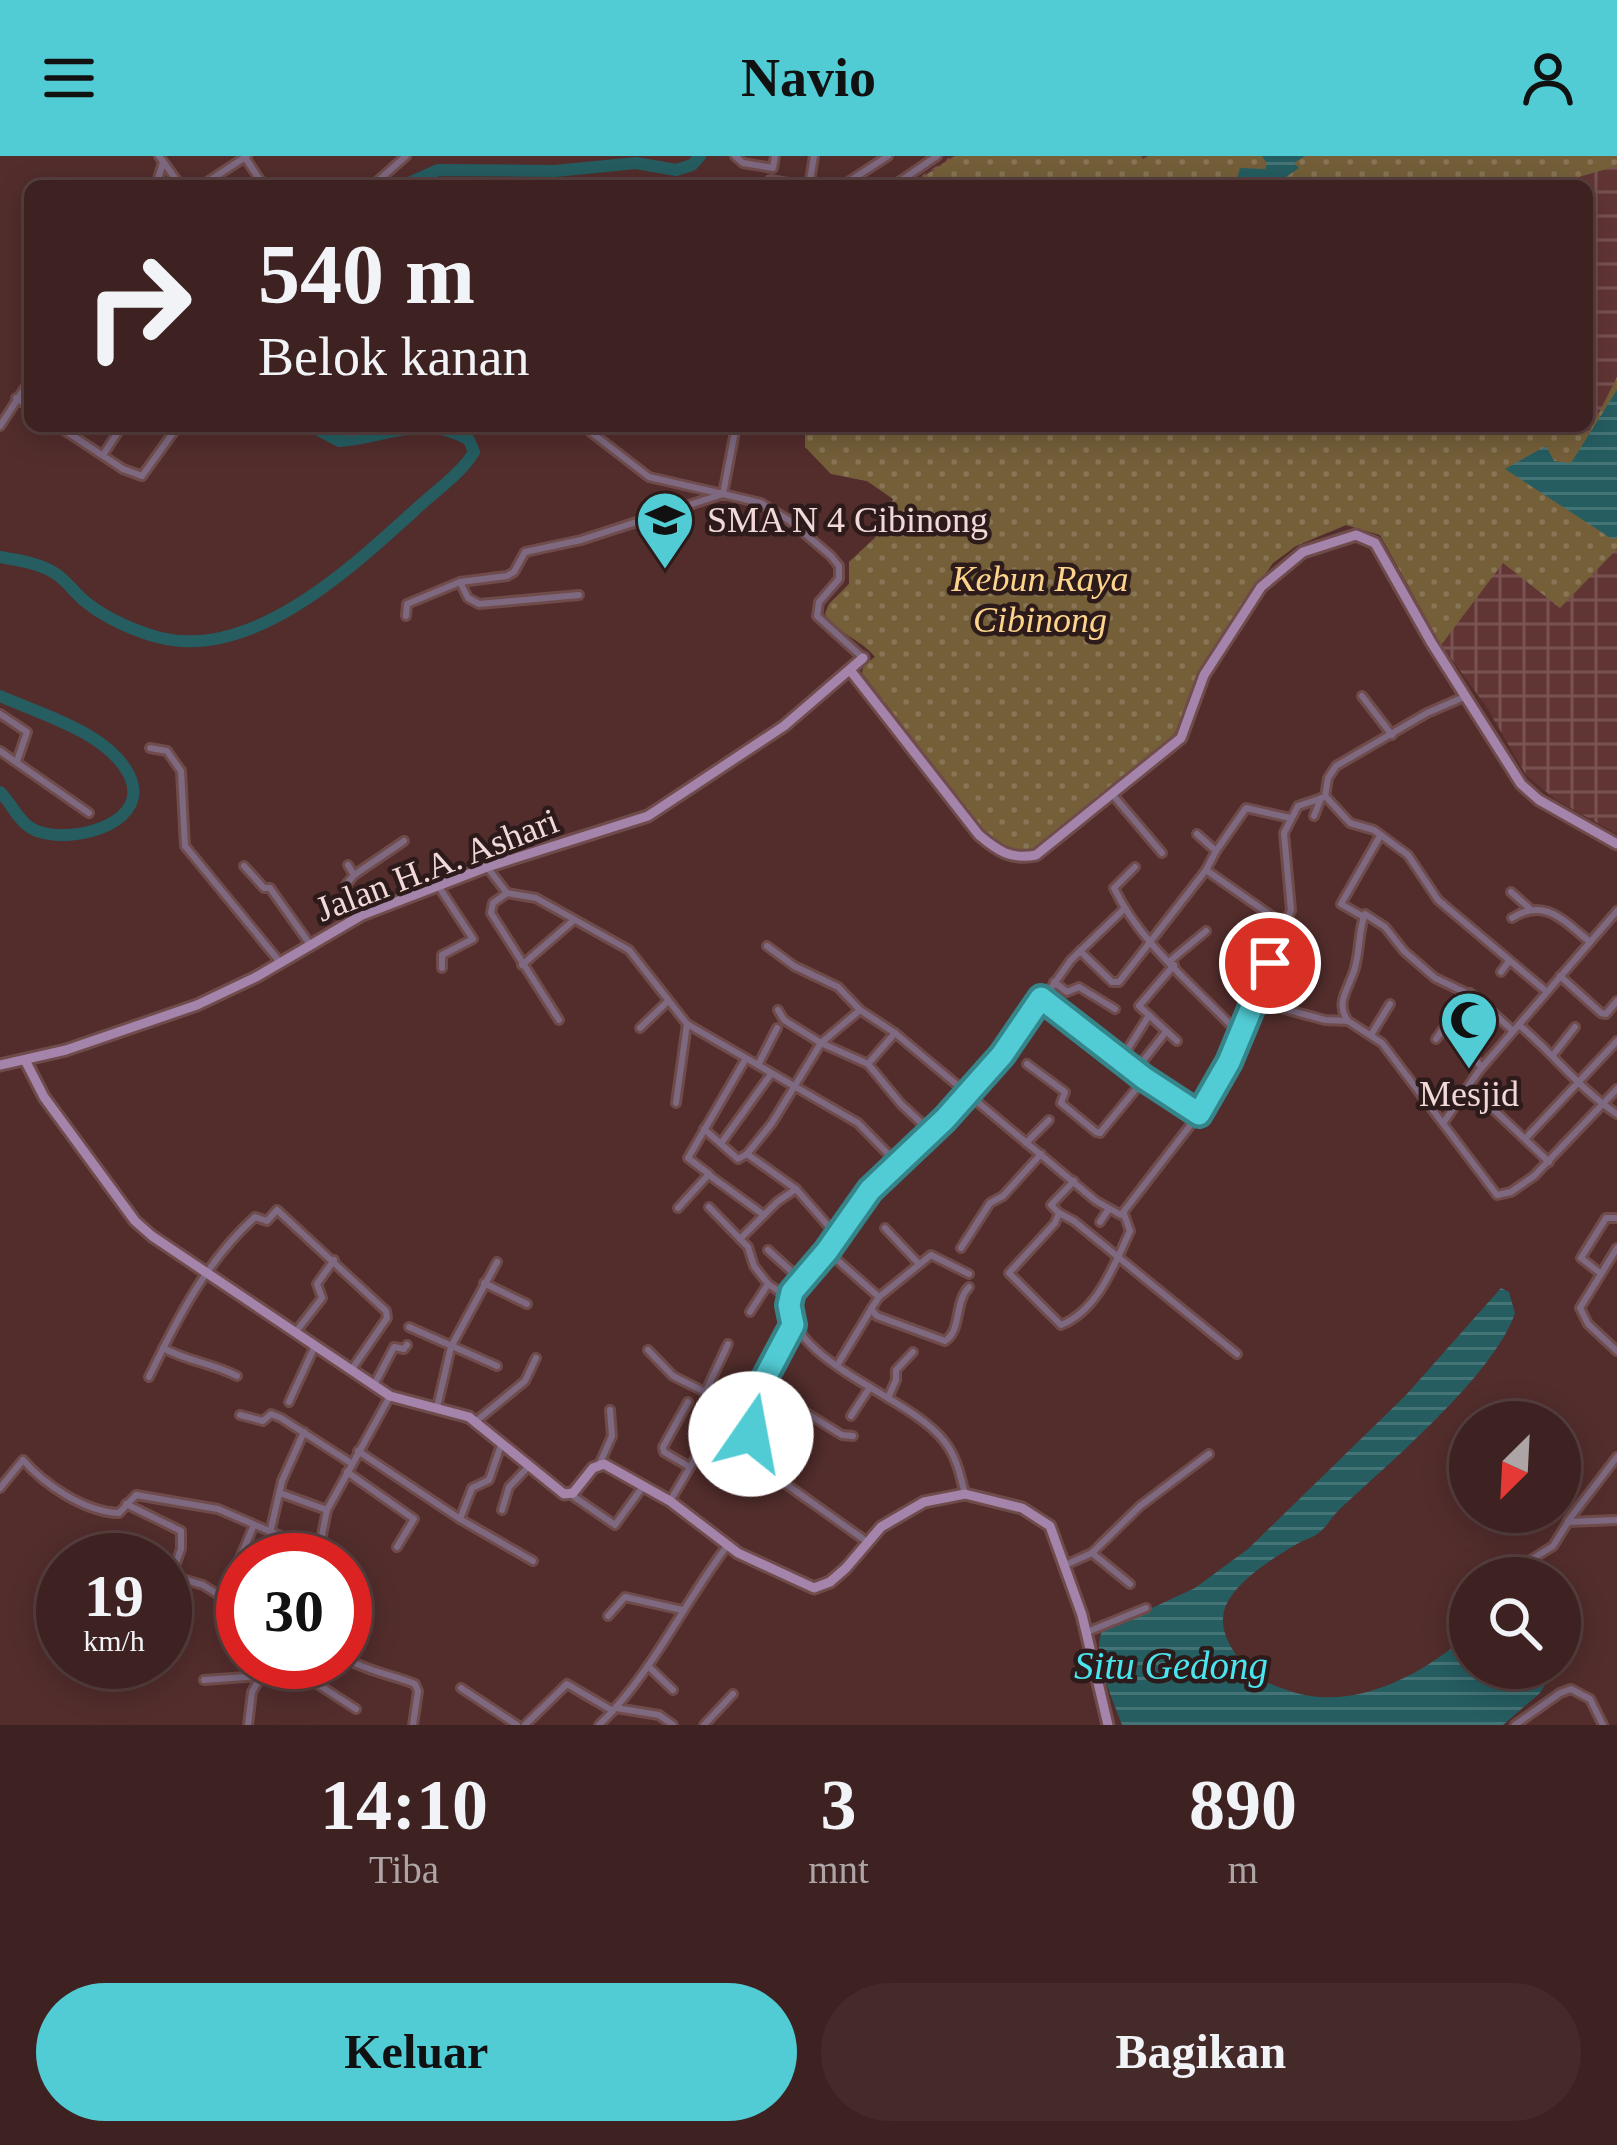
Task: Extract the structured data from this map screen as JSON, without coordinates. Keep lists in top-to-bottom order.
{
  "streets": {
    "street": ["Jalan H.A. Ashari"]
  },
  "water": ["Situ Gedong"],
  "parks": ["Kebun Raya Cibinong"],
  "places": {
    "school or university": ["SMA N 4 Cibinong"],
    "mosque": ["Mesjid"]
  },
  "north": "bottom left",
  "page": {
    "header": "Navio",
    "turn": ["540 m", "Belok kanan"],
    "speed": "19 km/h",
    "limit": "30",
    "eta": [
      "14:10",
      "Tiba",
      "3",
      "mnt",
      "890",
      "m"
    ],
    "buttons": ["Keluar", "Bagikan"]
  }
}
